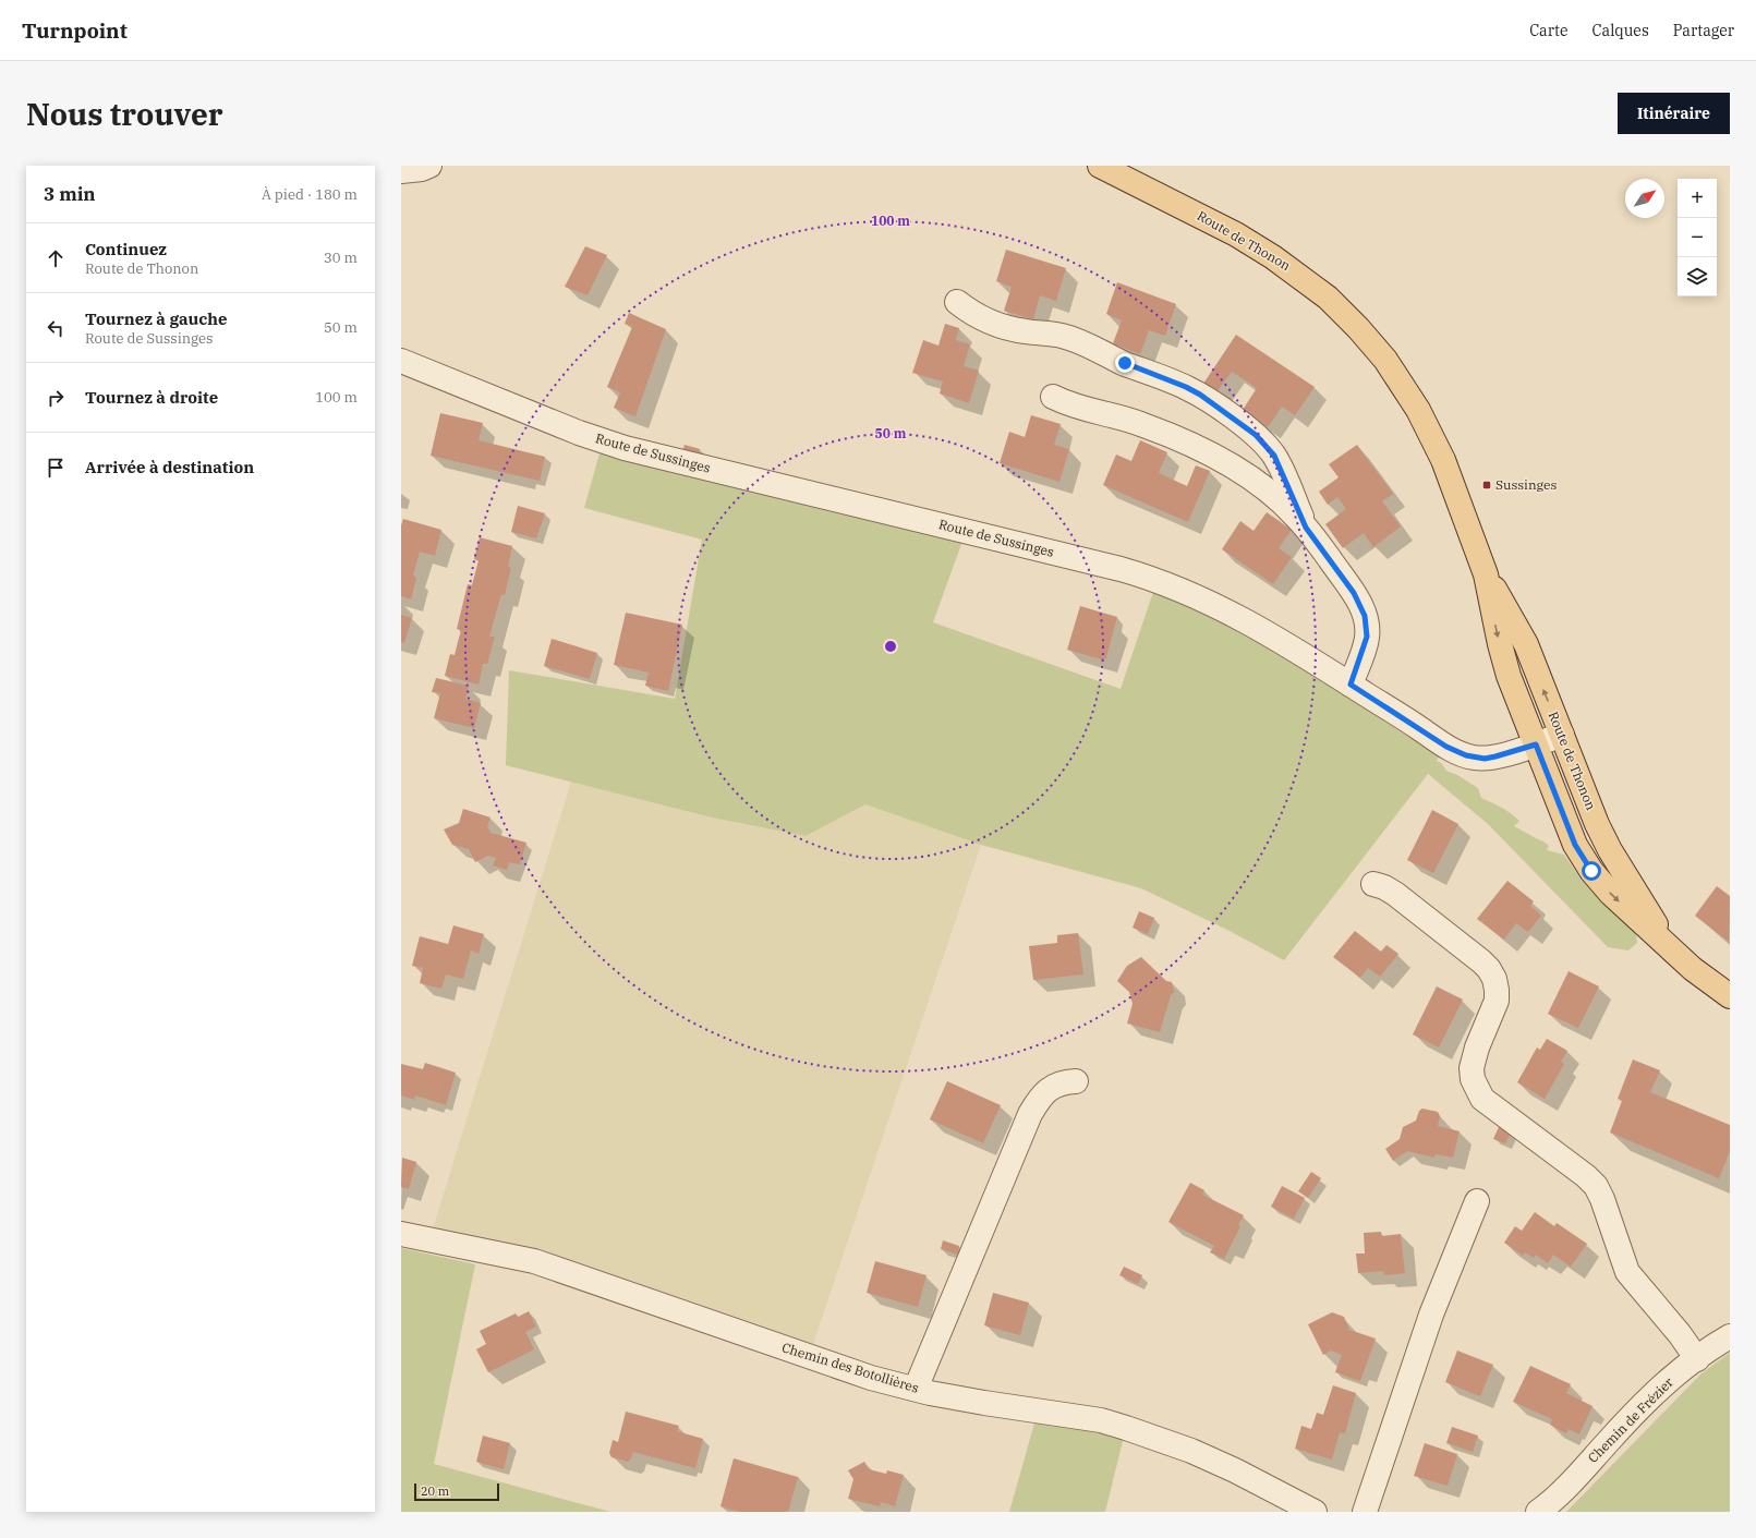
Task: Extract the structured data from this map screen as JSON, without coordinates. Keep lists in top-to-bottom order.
{
  "streets": {
    "main road": ["Route de Thonon"],
    "street": ["Route de Sussinges", "Chemin des Botollières", "Chemin de Frézier"]
  },
  "crossings": [
    ["Route de Thonon", "Route de Sussinges"]
  ],
  "places": {
    "transit": ["Sussinges"]
  },
  "scale_bar": "20 m",
  "north": "top right",
  "page": {
    "header": "Turnpoint",
    "nav": ["Carte", "Calques", "Partager"],
    "buttons": "Itinéraire",
    "title": "Nous trouver",
    "heading": ["3 min", "À pied · 180 m"],
    "map_buttons": ["+", "−"],
    "list": [
      ["Continuez", "Route de Thonon", "30 m"],
      ["Tournez à gauche", "Route de Sussinges", "50 m"],
      ["Tournez à droite", "100 m"],
      "Arrivée à destination"
    ],
    "scale": "20 m"
  },
  "rings": ["100 m", "50 m"]
}
